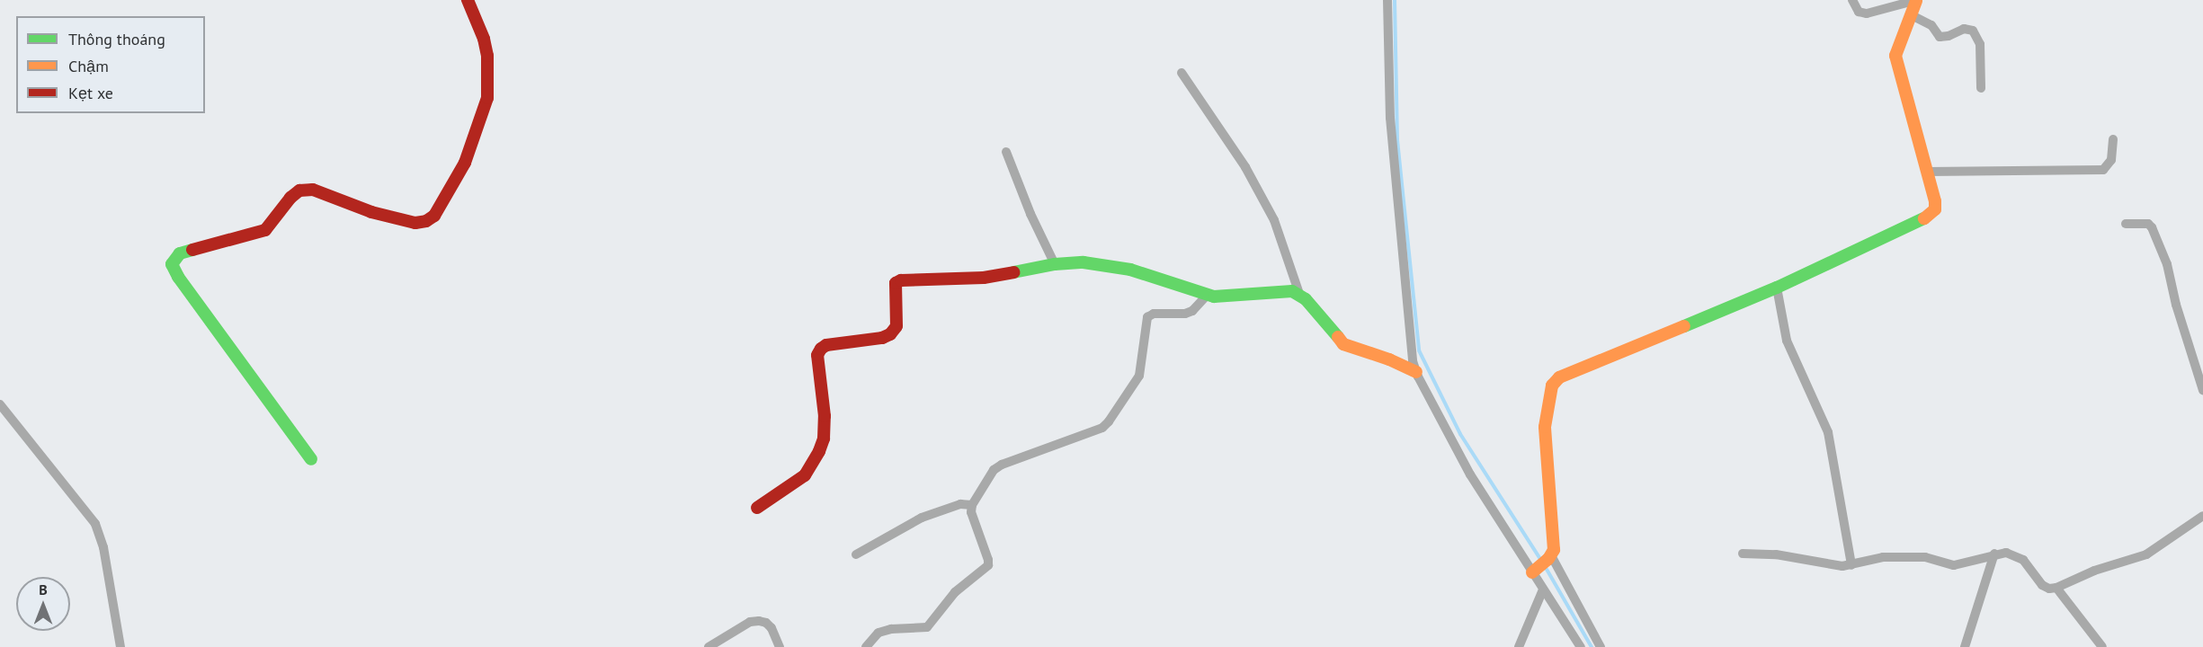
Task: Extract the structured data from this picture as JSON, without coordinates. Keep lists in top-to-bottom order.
{
  "legend": ["Thông thoáng", "Chậm", "Kẹt xe"],
  "north": "top"
}
